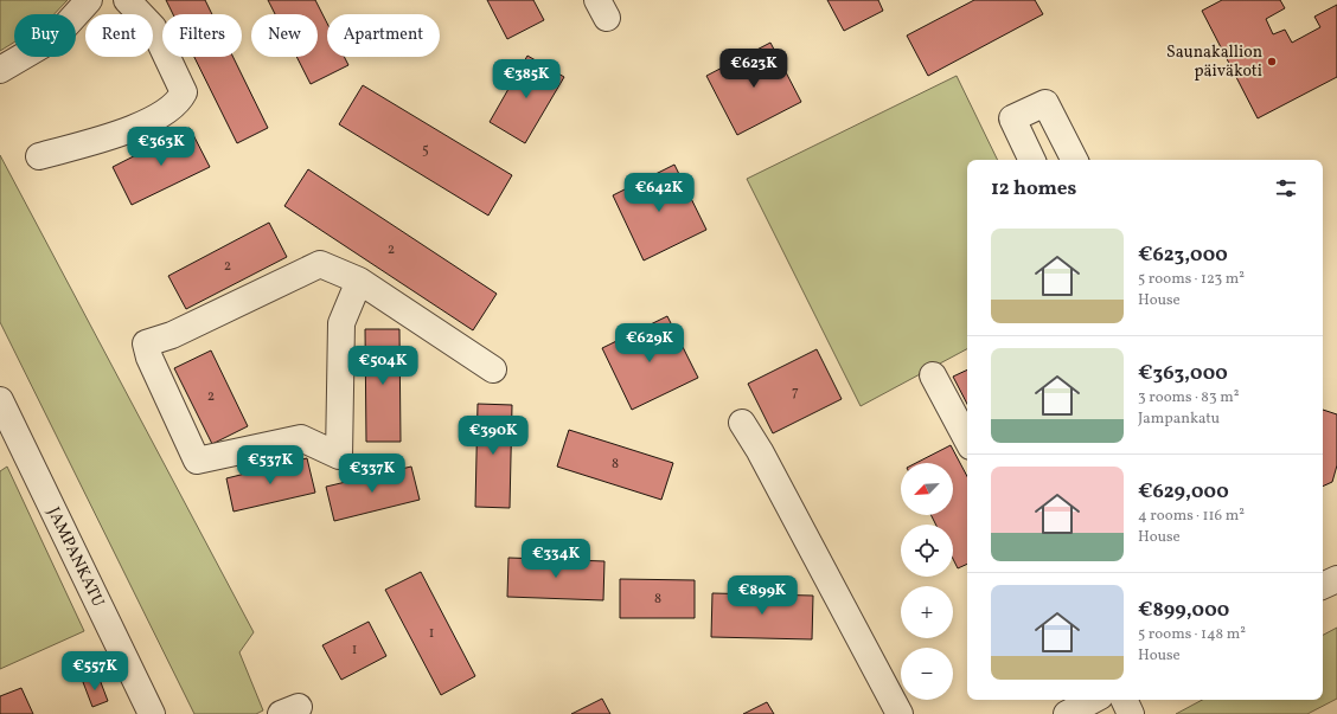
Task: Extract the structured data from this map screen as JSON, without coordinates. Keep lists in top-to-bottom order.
{
  "streets": {
    "street": ["JAMPANKATU"]
  },
  "places": ["Saunakallion päiväkoti"],
  "house_numbers": [
    "5",
    "2",
    "2",
    "7",
    "2",
    "8",
    "8",
    "1",
    "1"
  ],
  "north": "bottom left",
  "page": {
    "chip": [
      "Buy",
      "Rent",
      "Filters",
      "New",
      "Apartment"
    ],
    "price": [
      "€623K",
      "€385K",
      "€363K",
      "€642K",
      "€629K",
      "€504K",
      "€390K",
      "€537K",
      "€337K",
      "€334K",
      "€899K",
      "€557K"
    ],
    "heading": "12 homes",
    "list": [
      {
        "name": "€623,000",
        "note": "5 rooms · 123 m² · House"
      },
      {
        "name": "€363,000",
        "note": "3 rooms · 83 m² · Jampankatu"
      },
      {
        "name": "€629,000",
        "note": "4 rooms · 116 m² · House"
      },
      {
        "name": "€899,000",
        "note": "5 rooms · 148 m² · House"
      }
    ],
    "map_buttons": ["+", "−"]
  }
}
